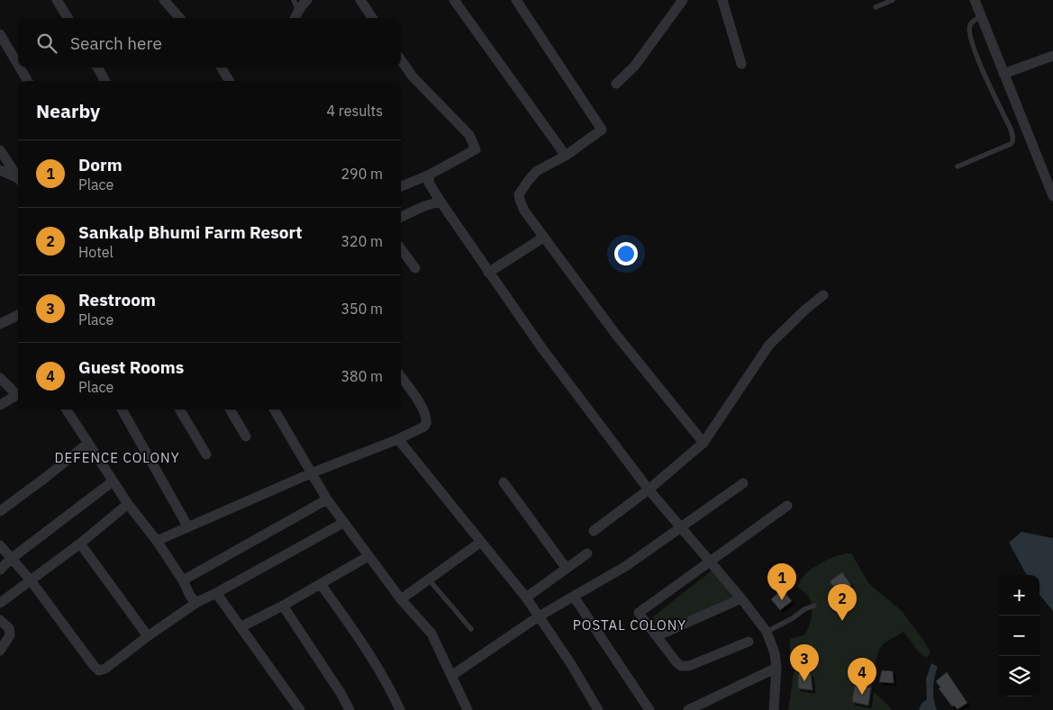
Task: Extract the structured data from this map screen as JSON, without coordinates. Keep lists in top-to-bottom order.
{
  "districts": ["DEFENCE COLONY", "POSTAL COLONY"],
  "page": {
    "search": "Search here",
    "heading": ["Nearby", "4 results"],
    "list": [
      {
        "mark": "1",
        "name": "Dorm",
        "note": "Place",
        "value": "290 m"
      },
      {
        "mark": "2",
        "name": "Sankalp Bhumi Farm Resort",
        "note": "Hotel",
        "value": "320 m"
      },
      {
        "mark": "3",
        "name": "Restroom",
        "note": "Place",
        "value": "350 m"
      },
      {
        "mark": "4",
        "name": "Guest Rooms",
        "note": "Place",
        "value": "380 m"
      }
    ],
    "pins": [
      "1",
      "2",
      "3",
      "4"
    ],
    "map_buttons": ["+", "−"]
  }
}
